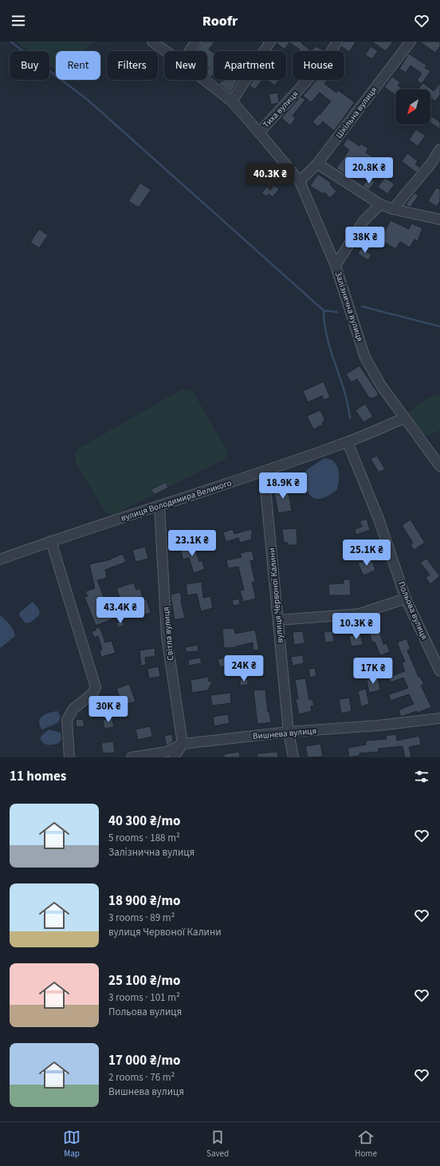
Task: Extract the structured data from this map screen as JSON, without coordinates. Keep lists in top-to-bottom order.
{
  "streets": {
    "street": [
      "Тиха вулиця",
      "Шкільна вулиця",
      "Залізнична вулиця",
      "вулиця Володимира Великого",
      "вулиця Червоної Калини",
      "Польова вулиця",
      "Світла вулиця",
      "Вишнева вулиця"
    ]
  },
  "crossings": [
    ["Тиха вулиця", "Залізнична вулиця"],
    ["Шкільна вулиця", "Залізнична вулиця"],
    ["Залізнична вулиця", "вулиця Володимира Великого"],
    ["вулиця Володимира Великого", "вулиця Червоної Калини"],
    ["вулиця Володимира Великого", "Польова вулиця"],
    ["вулиця Володимира Великого", "Світла вулиця"],
    ["вулиця Червоної Калини", "Вишнева вулиця"],
    ["Світла вулиця", "Вишнева вулиця"]
  ],
  "north": "bottom left",
  "page": {
    "header": "Roofr",
    "chip": [
      "Buy",
      "Rent",
      "Filters",
      "New",
      "Apartment",
      "House"
    ],
    "price": [
      "20.8K ₴",
      "40.3K ₴",
      "38K ₴",
      "18.9K ₴",
      "23.1K ₴",
      "25.1K ₴",
      "43.4K ₴",
      "10.3K ₴",
      "24K ₴",
      "17K ₴",
      "30K ₴"
    ],
    "heading": "11 homes",
    "list": [
      {
        "name": "40 300 ₴/mo",
        "note": "5 rooms · 188 m² · Залізнична вулиця"
      },
      {
        "name": "18 900 ₴/mo",
        "note": "3 rooms · 89 m² · вулиця Червоної Калини"
      },
      {
        "name": "25 100 ₴/mo",
        "note": "3 rooms · 101 m² · Польова вулиця"
      },
      {
        "name": "17 000 ₴/mo",
        "note": "2 rooms · 76 m² · Вишнева вулиця"
      }
    ],
    "tabs": ["Map", "Saved", "Home"]
  }
}
